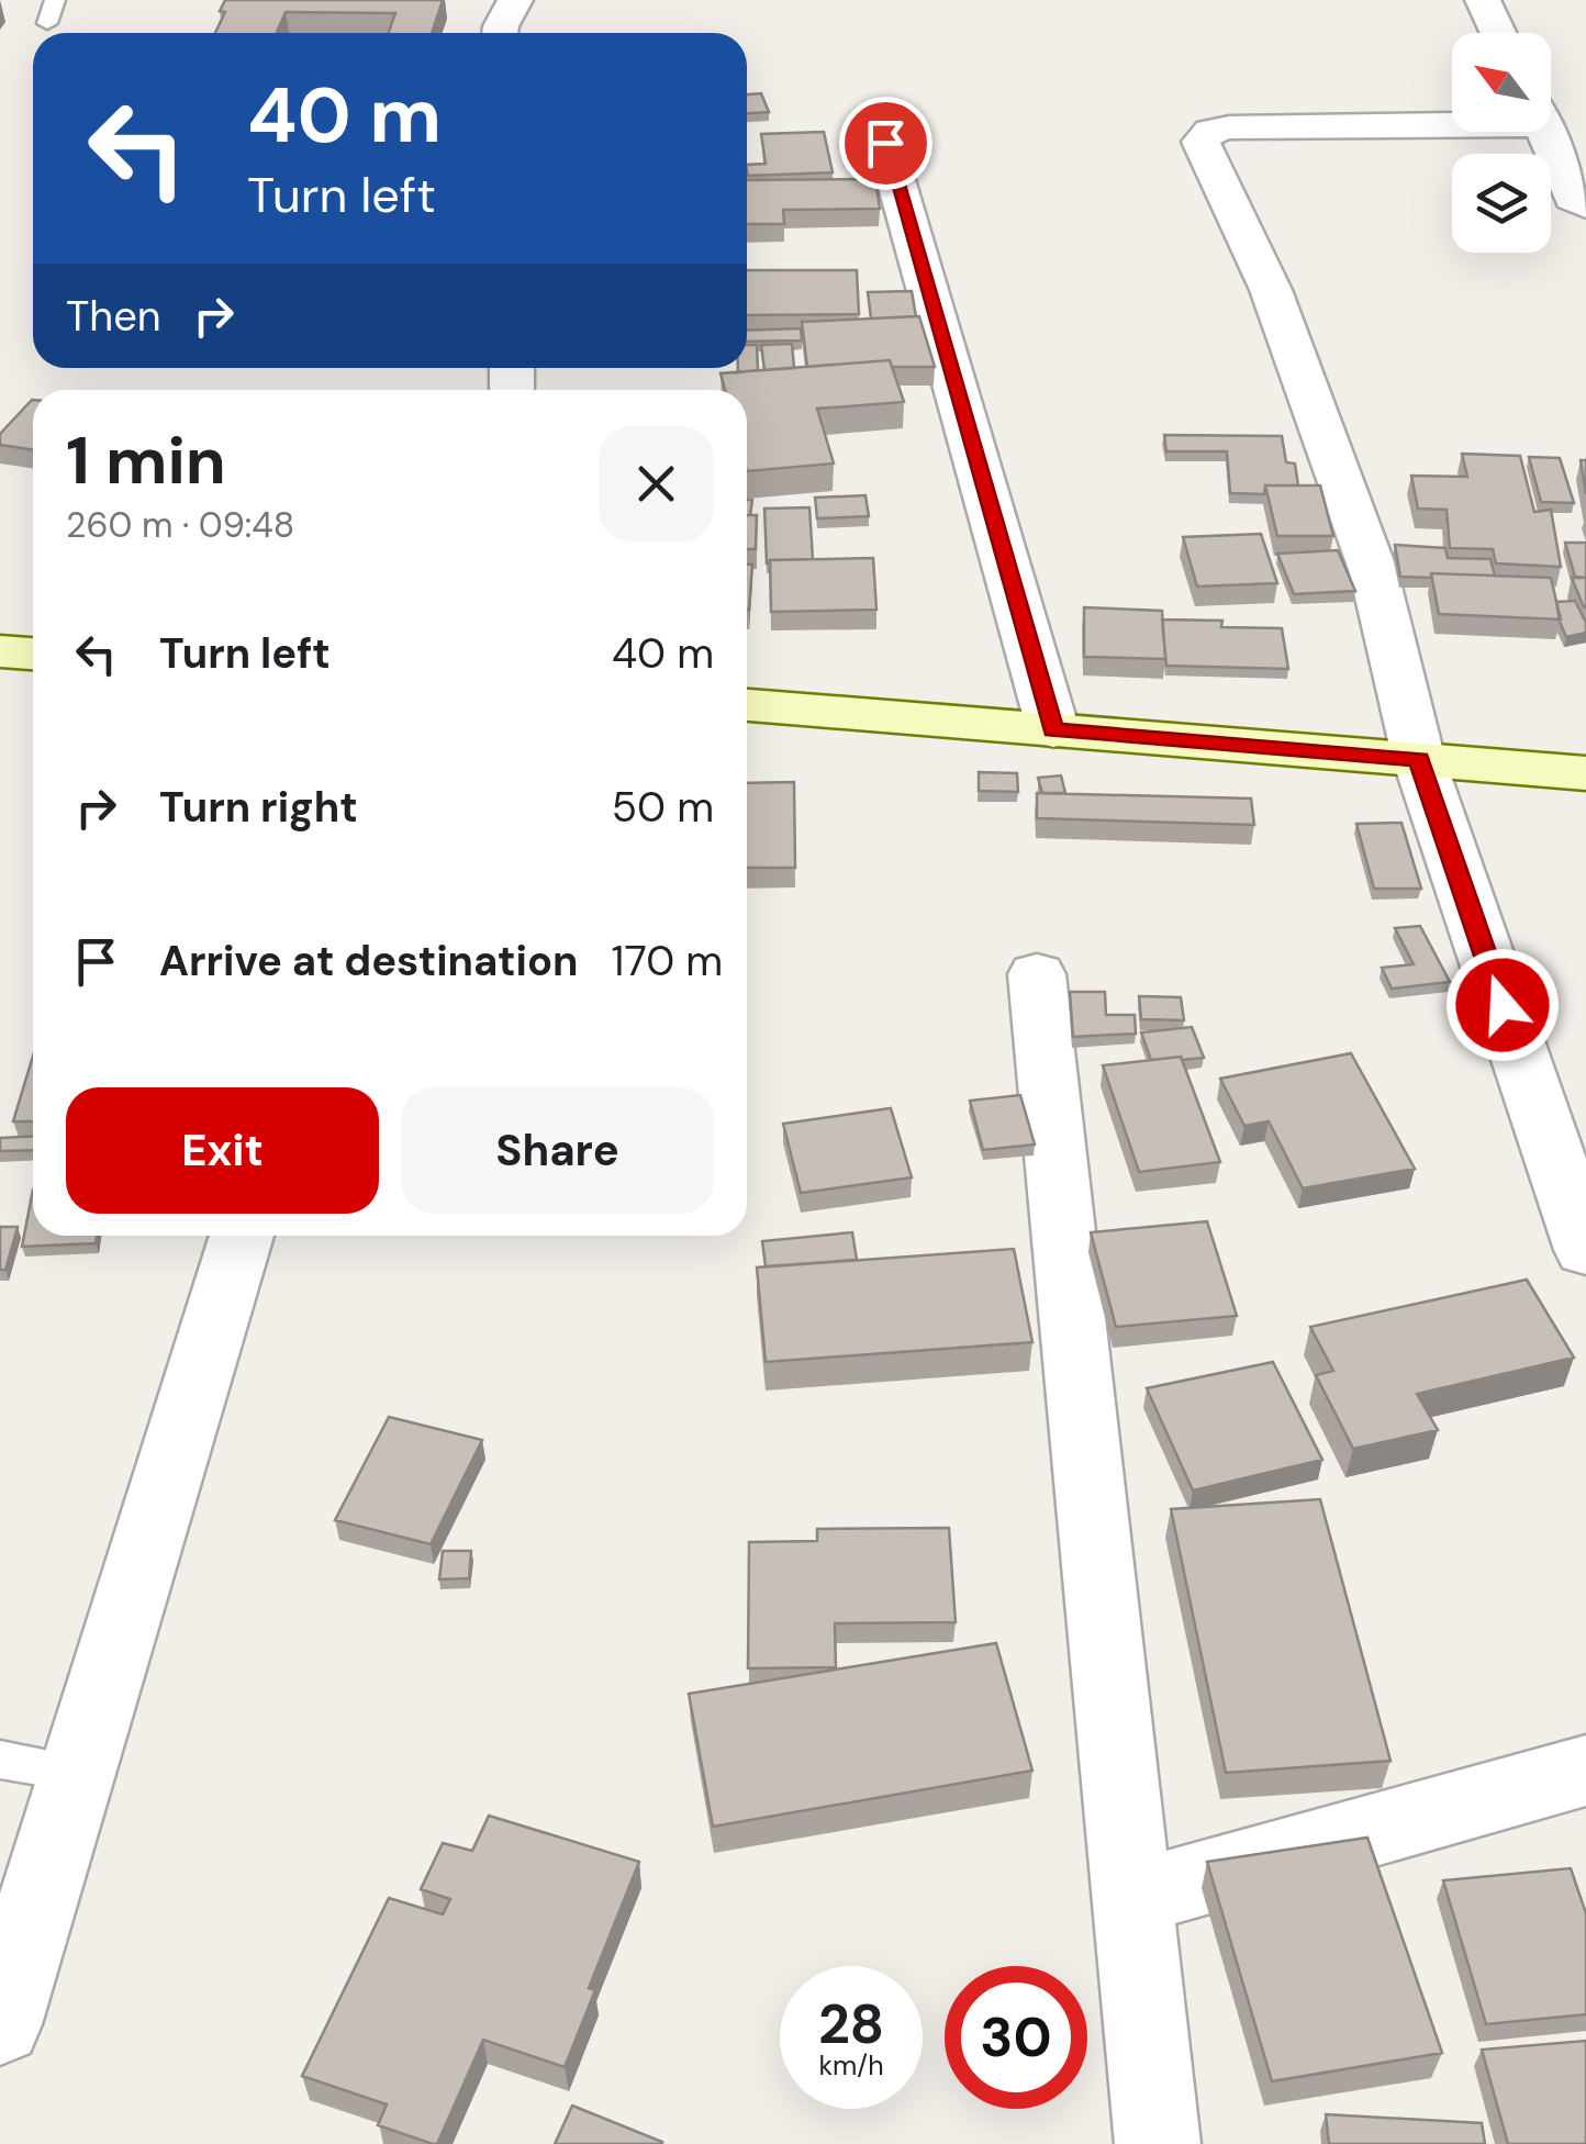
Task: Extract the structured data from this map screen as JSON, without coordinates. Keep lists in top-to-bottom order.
{
  "north": "top left",
  "page": {
    "turn": ["40 m", "Turn left"],
    "then": "Then",
    "heading": ["1 min", "260 m · 09:48"],
    "list": [
      {
        "name": "Turn left",
        "value": "40 m"
      },
      {
        "name": "Turn right",
        "value": "50 m"
      },
      {
        "name": "Arrive at destination",
        "value": "170 m"
      }
    ],
    "buttons": ["Exit", "Share"],
    "speed": "28 km/h",
    "limit": "30"
  }
}
